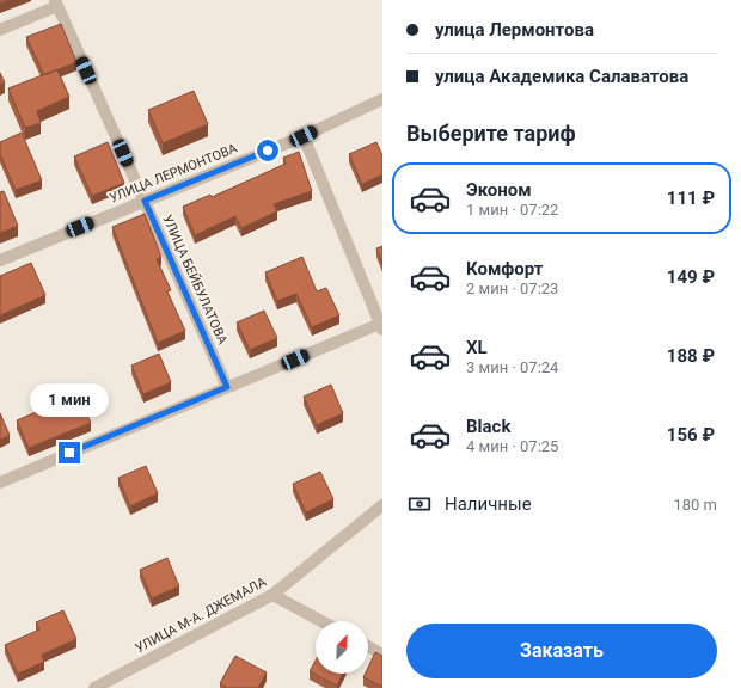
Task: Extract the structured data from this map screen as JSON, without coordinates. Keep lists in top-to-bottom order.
{
  "streets": {
    "street": ["УЛИЦА ЛЕРМОНТОВА", "УЛИЦА БЕЙБУЛАТОВА", "УЛИЦА М-А. ДЖЕМАЛА"]
  },
  "crossings": [
    ["УЛИЦА ЛЕРМОНТОВА", "УЛИЦА БЕЙБУЛАТОВА"]
  ],
  "north": "top right",
  "page": {
    "banner": ["улица Лермонтова", "улица Академика Салаватова"],
    "heading": "Выберите тариф",
    "list": [
      {
        "name": "Эконом",
        "note": "1 мин · 07:22",
        "value": "111 ₽"
      },
      {
        "name": "Комфорт",
        "note": "2 мин · 07:23",
        "value": "149 ₽"
      },
      {
        "name": "XL",
        "note": "3 мин · 07:24",
        "value": "188 ₽"
      },
      {
        "name": "Black",
        "note": "4 мин · 07:25",
        "value": "156 ₽"
      }
    ],
    "bubble": "1 мин",
    "pay": ["Наличные", "180 m"],
    "buttons": "Заказать"
  }
}
